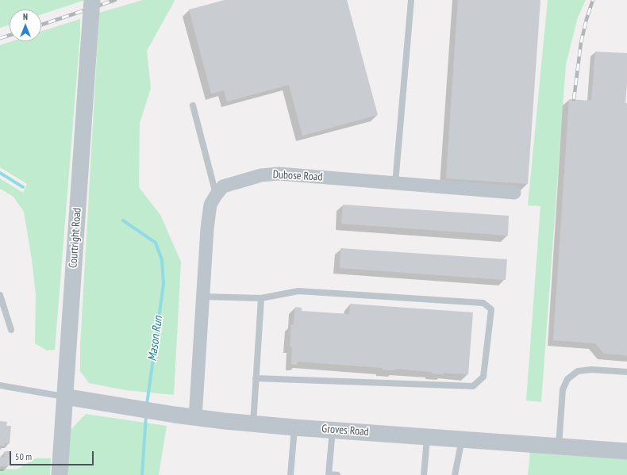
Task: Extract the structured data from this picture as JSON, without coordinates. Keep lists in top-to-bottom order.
{
  "streets": {
    "street": ["Dubose Road", "Courtright Road", "Groves Road"]
  },
  "crossings": [
    ["Dubose Road", "Groves Road"],
    ["Courtright Road", "Groves Road"]
  ],
  "water": ["Mason Run"],
  "scale_bar": "50 m",
  "north": "top"
}
